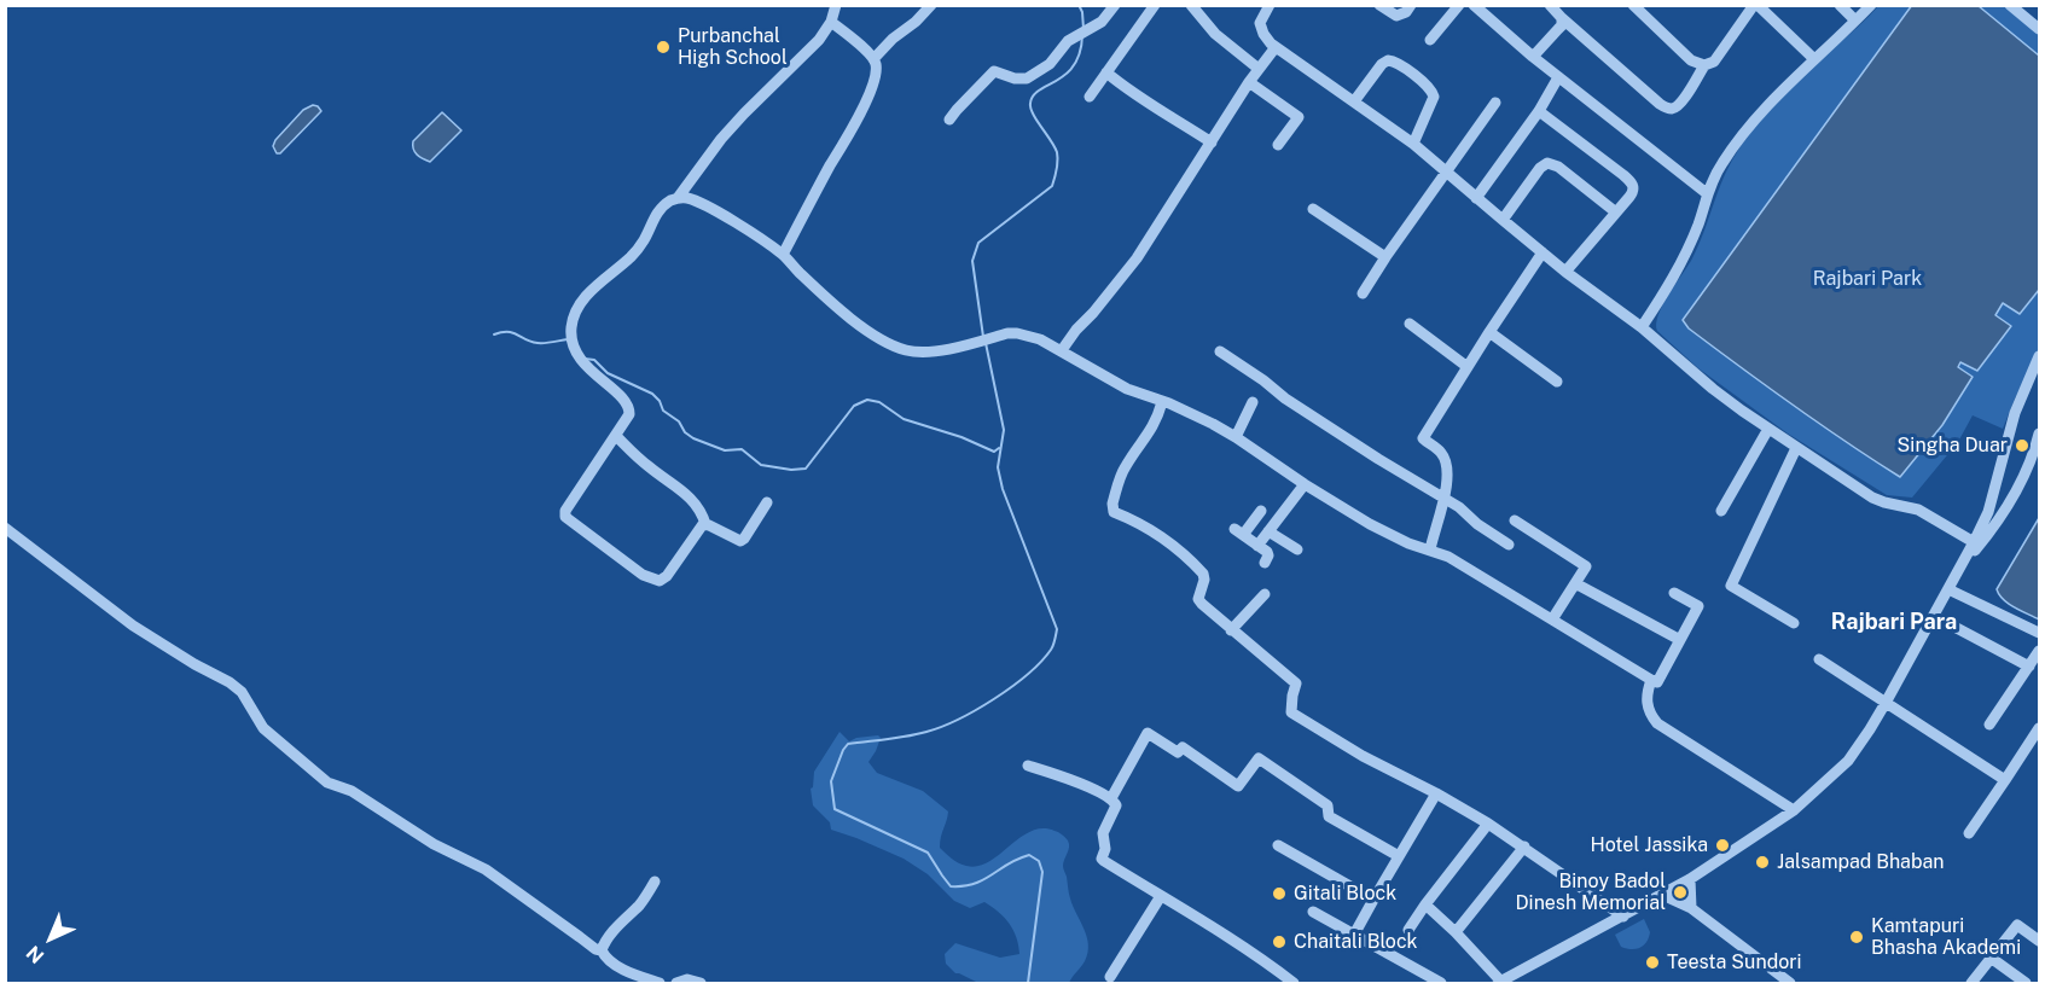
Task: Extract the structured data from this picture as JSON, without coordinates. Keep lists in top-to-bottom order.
{
  "districts": ["Rajbari Para"],
  "parks": ["Rajbari Park"],
  "places": [
    "Purbanchal High School",
    "Singha Duar",
    "Hotel Jassika",
    "Jalsampad Bhaban",
    "Binoy Badol Dinesh Memorial",
    "Gitali Block",
    "Kamtapuri Bhasha Akademi",
    "Chaitali Block",
    "Teesta Sundori"
  ],
  "north": "bottom left"
}
